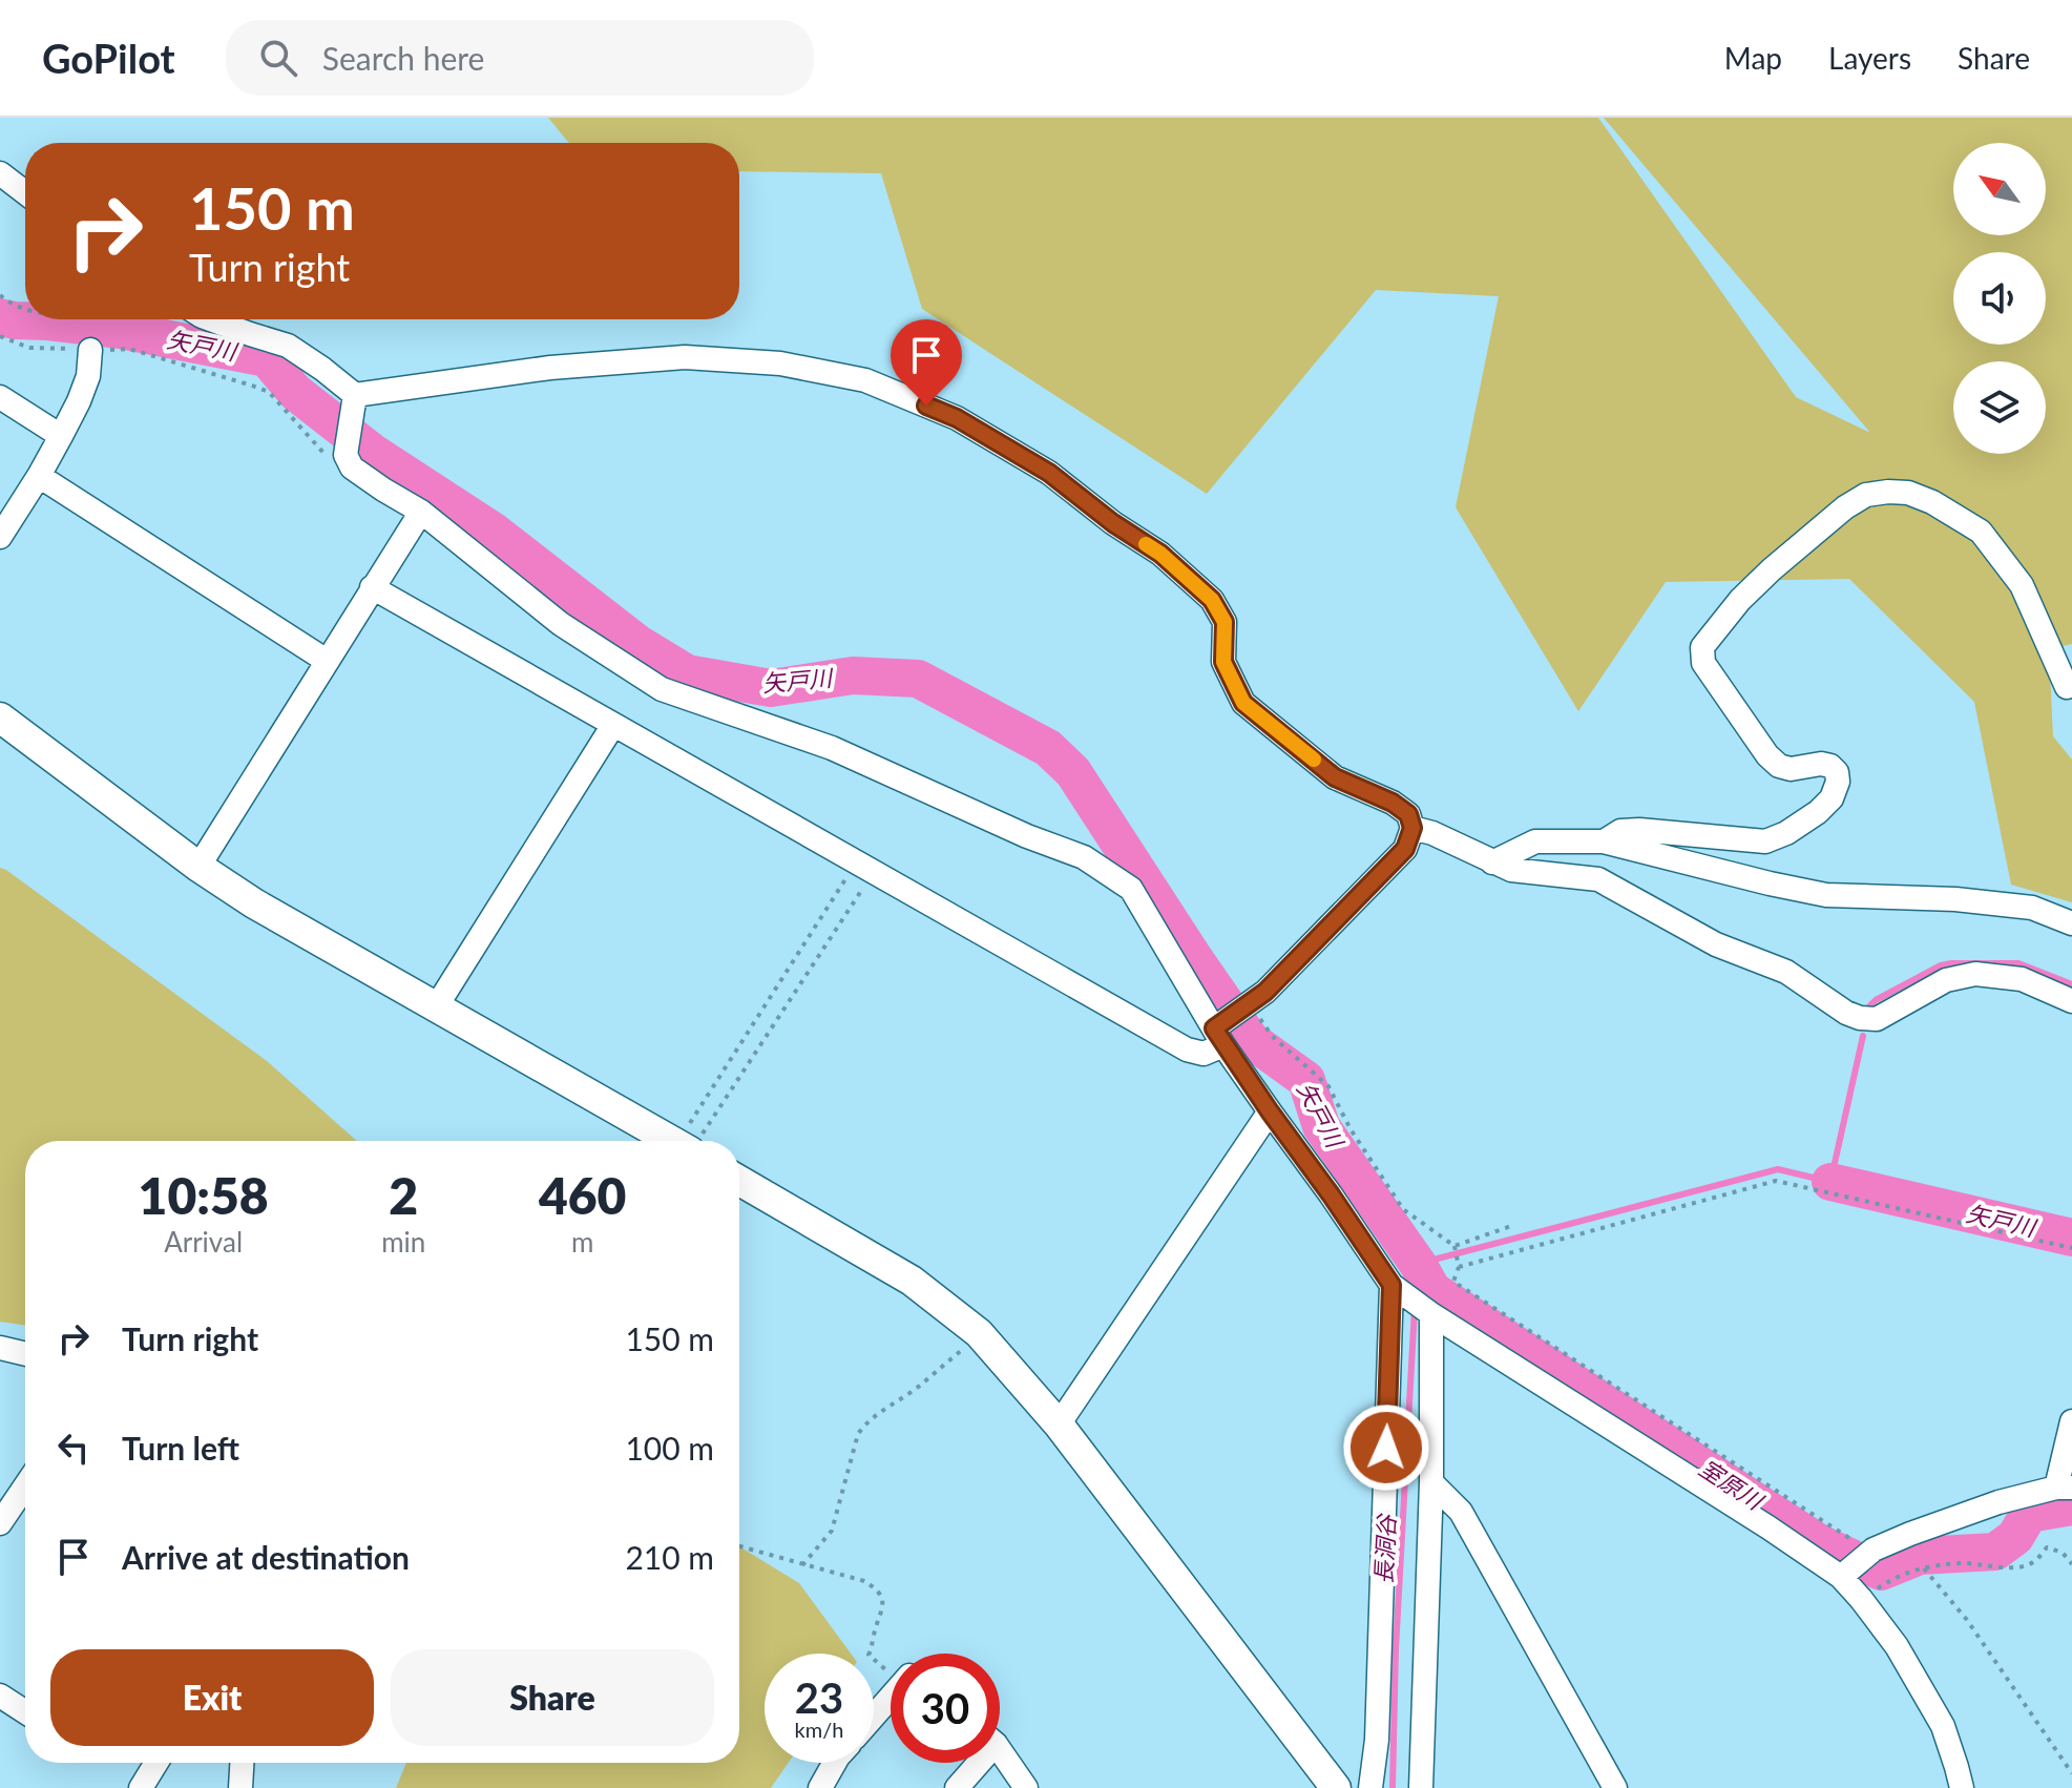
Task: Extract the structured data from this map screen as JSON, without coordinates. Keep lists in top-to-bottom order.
{
  "water": ["矢戸川", "室原川", "長洞谷"],
  "north": "top left",
  "page": {
    "header": "GoPilot",
    "search": "Search here",
    "nav": ["Map", "Layers", "Share"],
    "turn": ["150 m", "Turn right"],
    "eta": [
      "10:58",
      "Arrival",
      "2",
      "min",
      "460",
      "m"
    ],
    "list": [
      {
        "name": "Turn right",
        "value": "150 m"
      },
      {
        "name": "Turn left",
        "value": "100 m"
      },
      {
        "name": "Arrive at destination",
        "value": "210 m"
      }
    ],
    "buttons": ["Exit", "Share"],
    "speed": "23 km/h",
    "limit": "30"
  }
}
